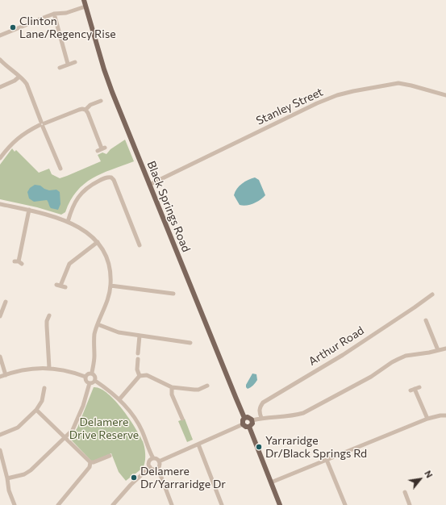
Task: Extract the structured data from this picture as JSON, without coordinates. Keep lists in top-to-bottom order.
{
  "streets": {
    "main road": ["Black Springs Road"],
    "street": ["Stanley Street", "Arthur Road"]
  },
  "crossings": [
    ["Stanley Street", "Black Springs Road"]
  ],
  "parks": ["Delamere Drive Reserve"],
  "places": ["Clinton Lane/Regency Rise", "Yarraridge Dr/Black Springs Rd", "Delamere Dr/Yarraridge Dr"],
  "north": "top right"
}
